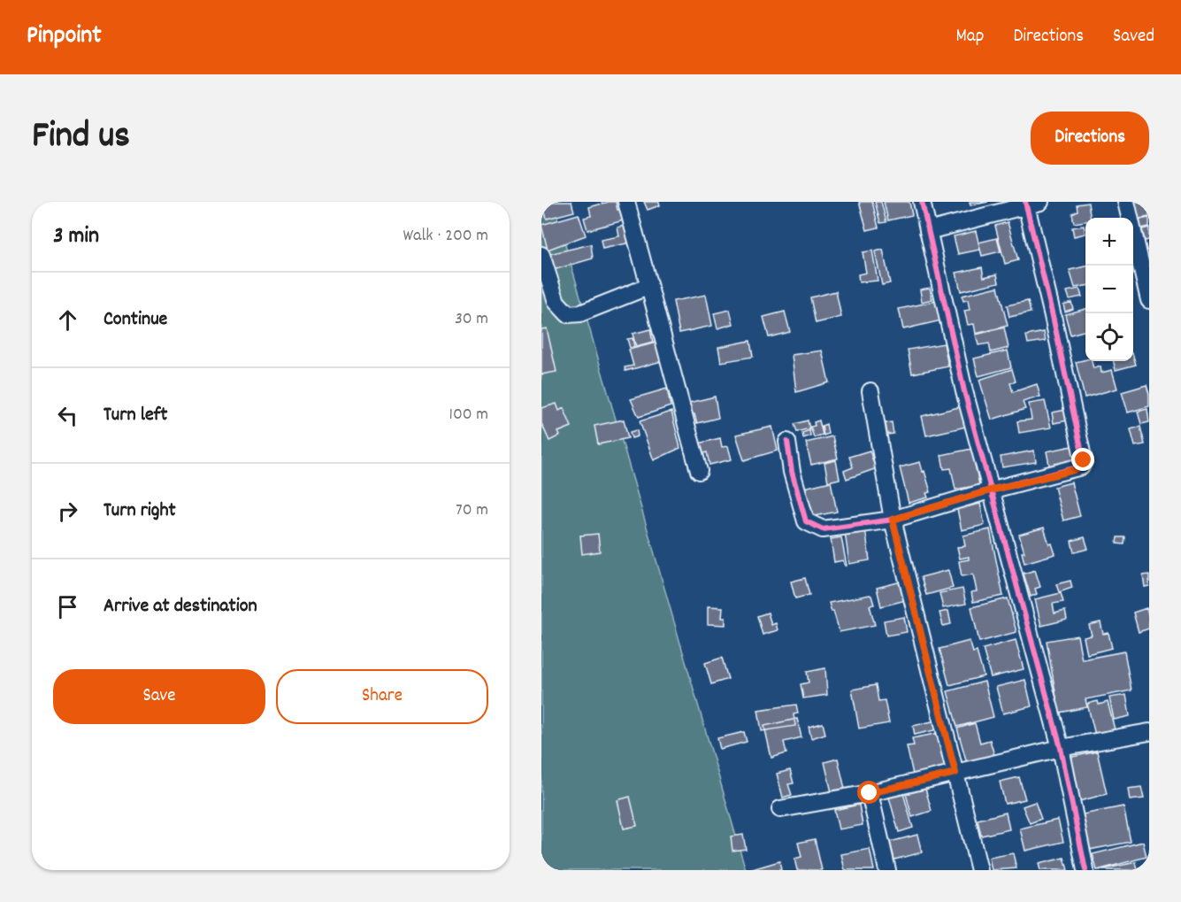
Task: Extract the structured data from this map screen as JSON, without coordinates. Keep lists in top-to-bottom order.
{
  "page": {
    "header": "Pinpoint",
    "nav": ["Map", "Directions", "Saved"],
    "title": "Find us",
    "buttons": [
      "Directions",
      ["Save", "Share"]
    ],
    "heading": ["3 min", "Walk · 200 m"],
    "map_buttons": ["+", "−"],
    "list": [
      ["Continue", "30 m"],
      ["Turn left", "100 m"],
      ["Turn right", "70 m"],
      "Arrive at destination"
    ]
  }
}
